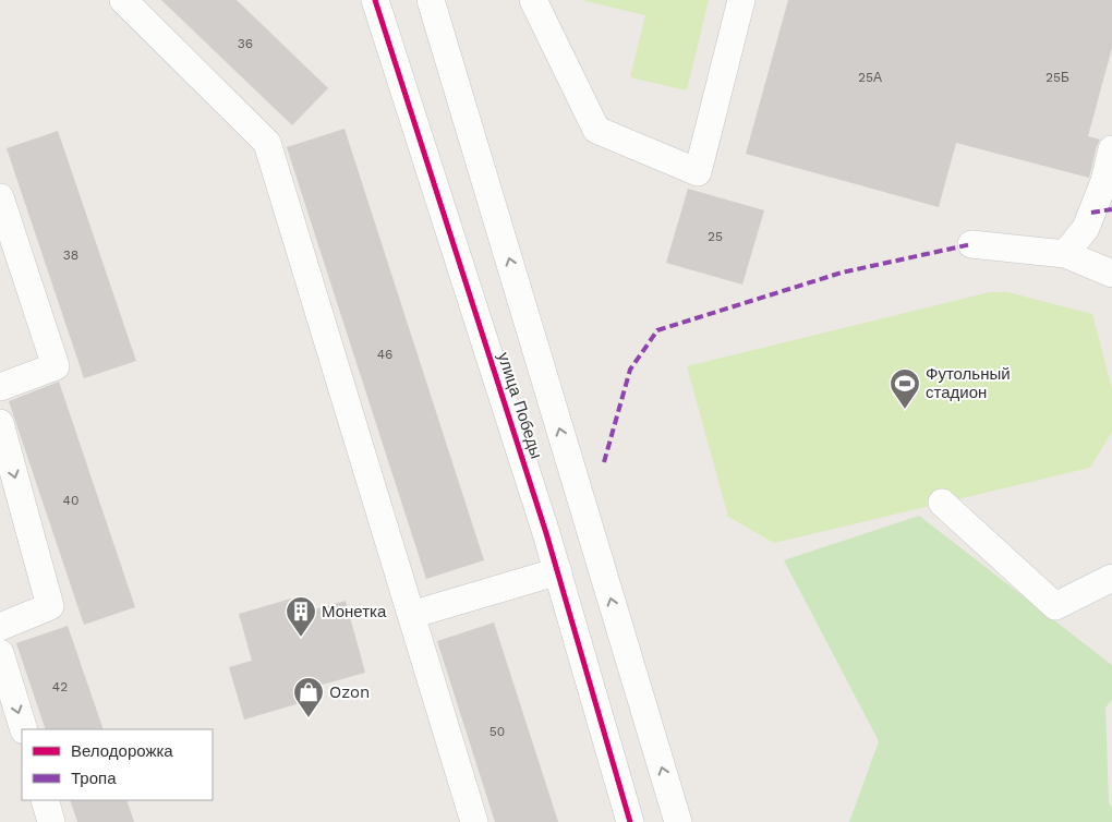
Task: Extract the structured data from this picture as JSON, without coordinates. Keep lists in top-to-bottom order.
{
  "streets": {
    "street": ["улица Победы"]
  },
  "places": {
    "sports": ["Футольный стадион"],
    "building": ["Монетка"],
    "shop": ["Ozon"]
  },
  "house_numbers": [
    "36",
    "25А",
    "25Б",
    "25",
    "38",
    "46",
    "40",
    "42",
    "50"
  ],
  "legend": ["Велодорожка", "Тропа"]
}
